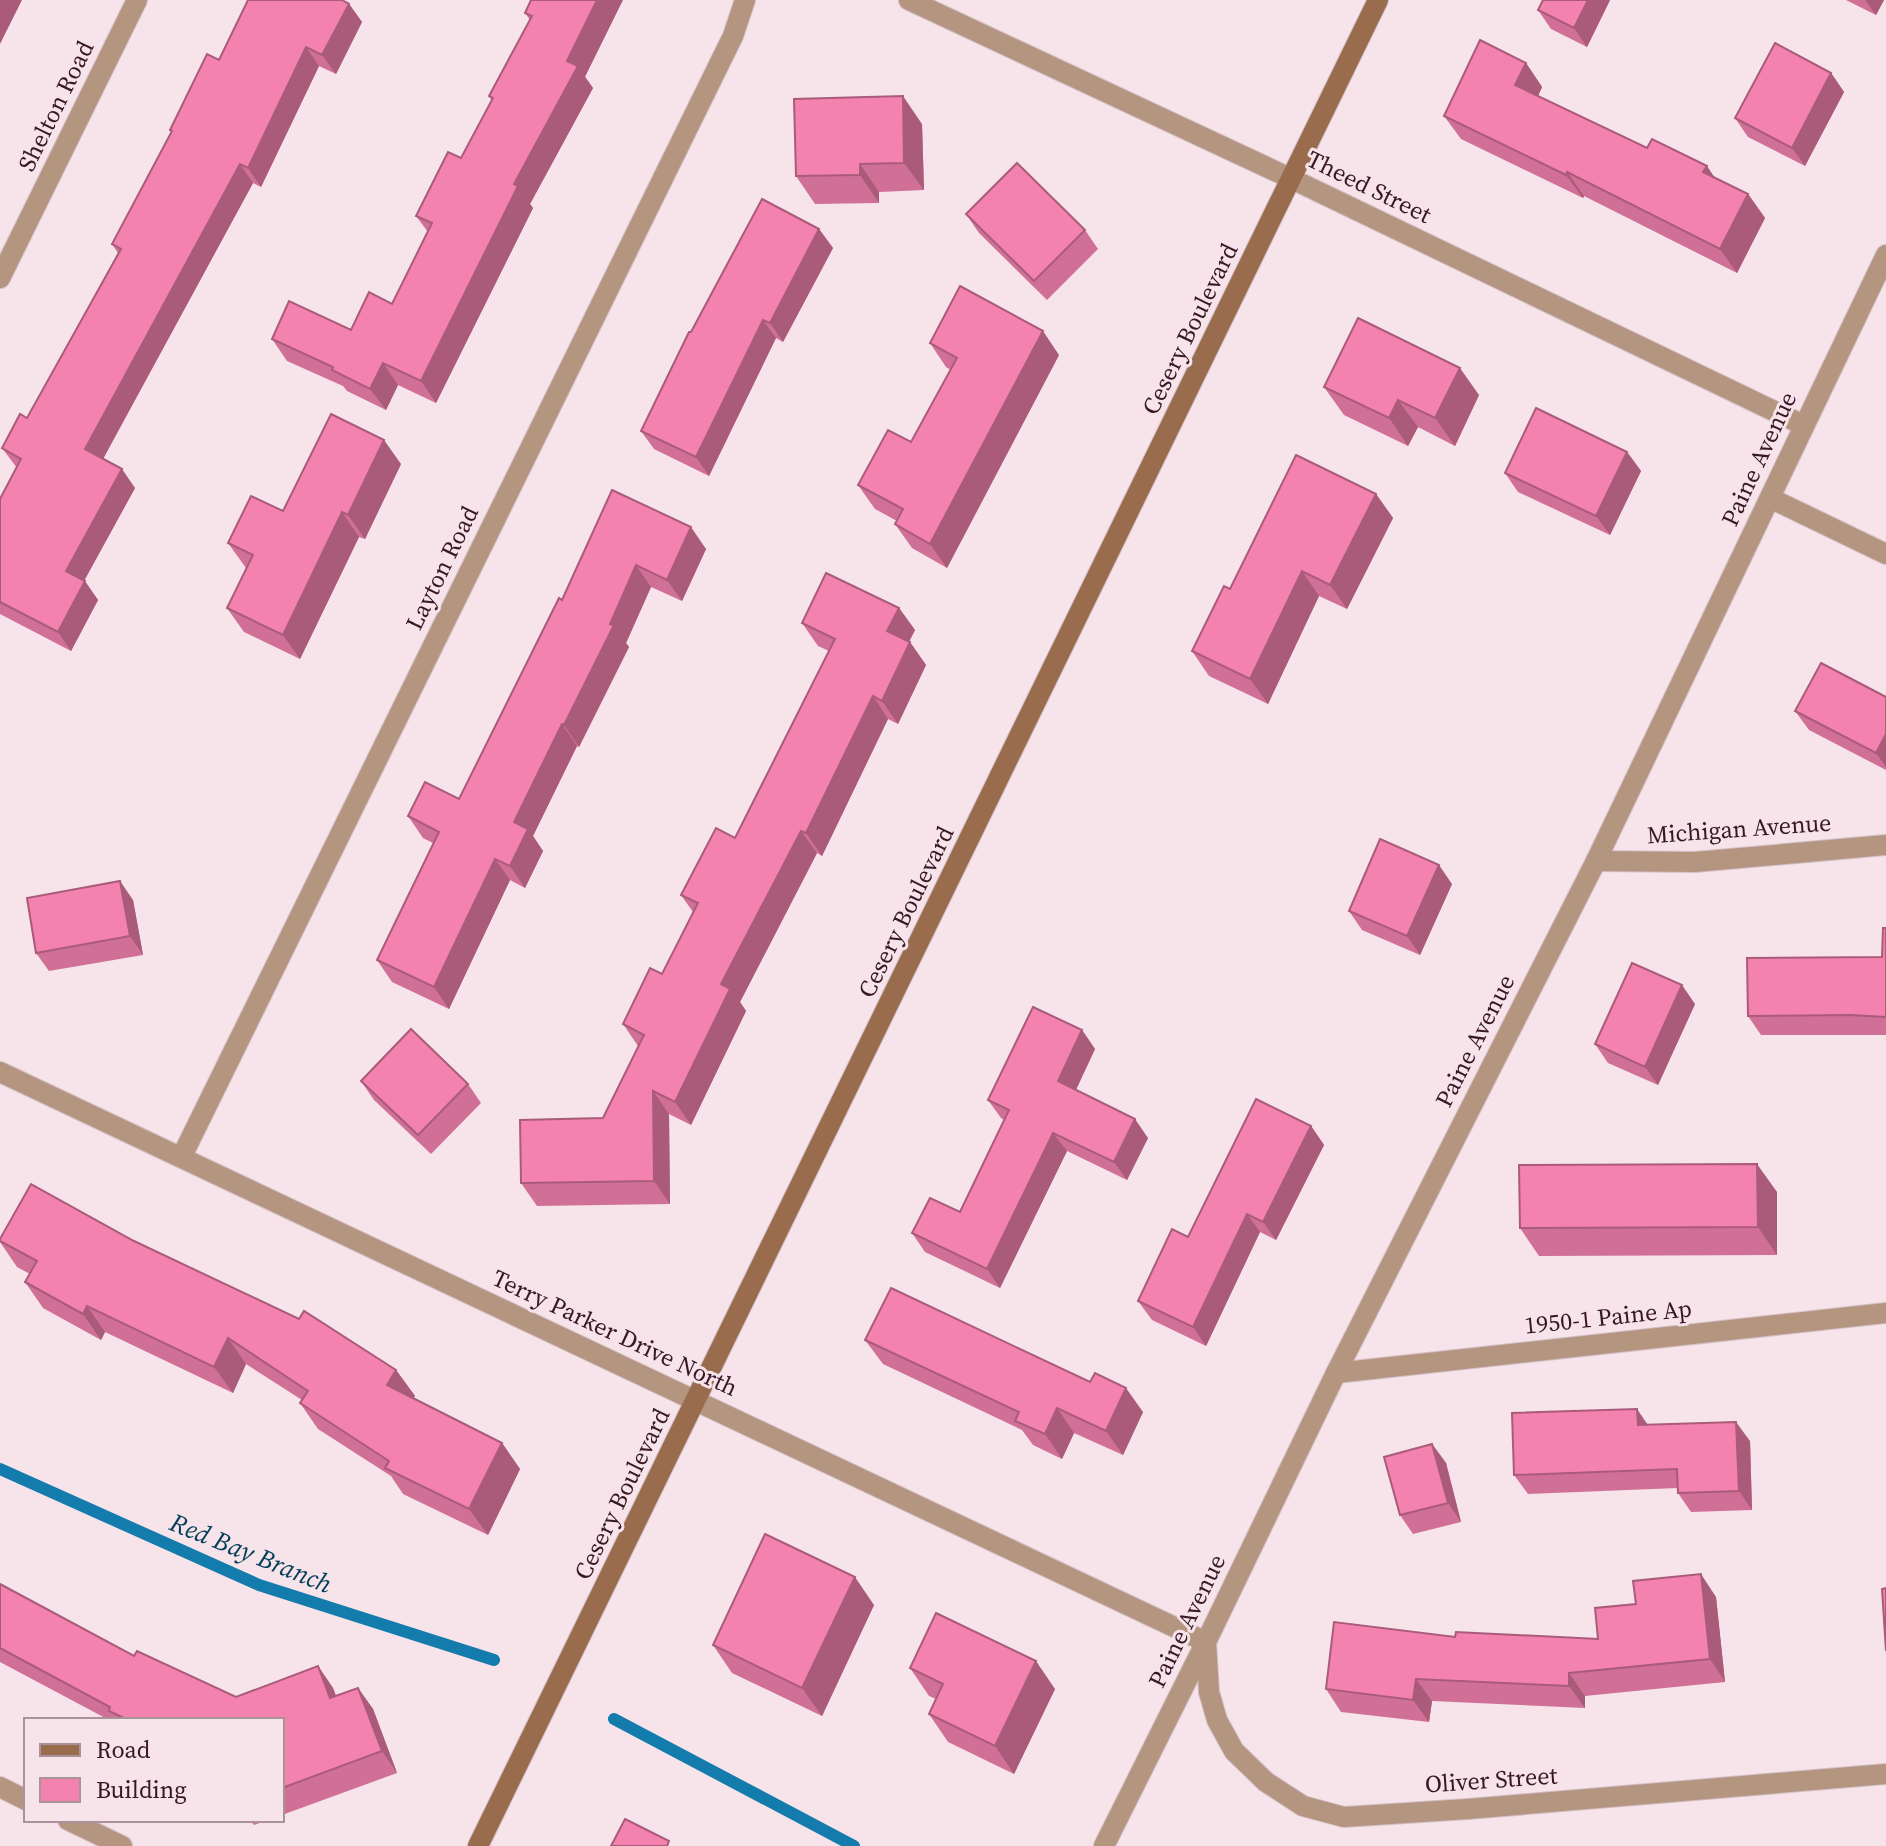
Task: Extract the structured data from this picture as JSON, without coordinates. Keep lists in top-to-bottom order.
{
  "streets": {
    "main road": ["Cesery Boulevard"],
    "street": [
      "Shelton Road",
      "Theed Street",
      "Paine Avenue",
      "Layton Road",
      "Michigan Avenue",
      "1950-1 Paine Ap",
      "Terry Parker Drive North",
      "Oliver Street"
    ]
  },
  "crossings": [
    ["Theed Street", "Cesery Boulevard"],
    ["Theed Street", "Paine Avenue"],
    ["Cesery Boulevard", "Terry Parker Drive North"],
    ["Paine Avenue", "Michigan Avenue"],
    ["Paine Avenue", "1950-1 Paine Ap"],
    ["Paine Avenue", "Terry Parker Drive North"],
    ["Paine Avenue", "Oliver Street"],
    ["Layton Road", "Terry Parker Drive North"],
    ["Terry Parker Drive North", "Oliver Street"]
  ],
  "water": ["Red Bay Branch"],
  "legend": ["Road", "Building"]
}
